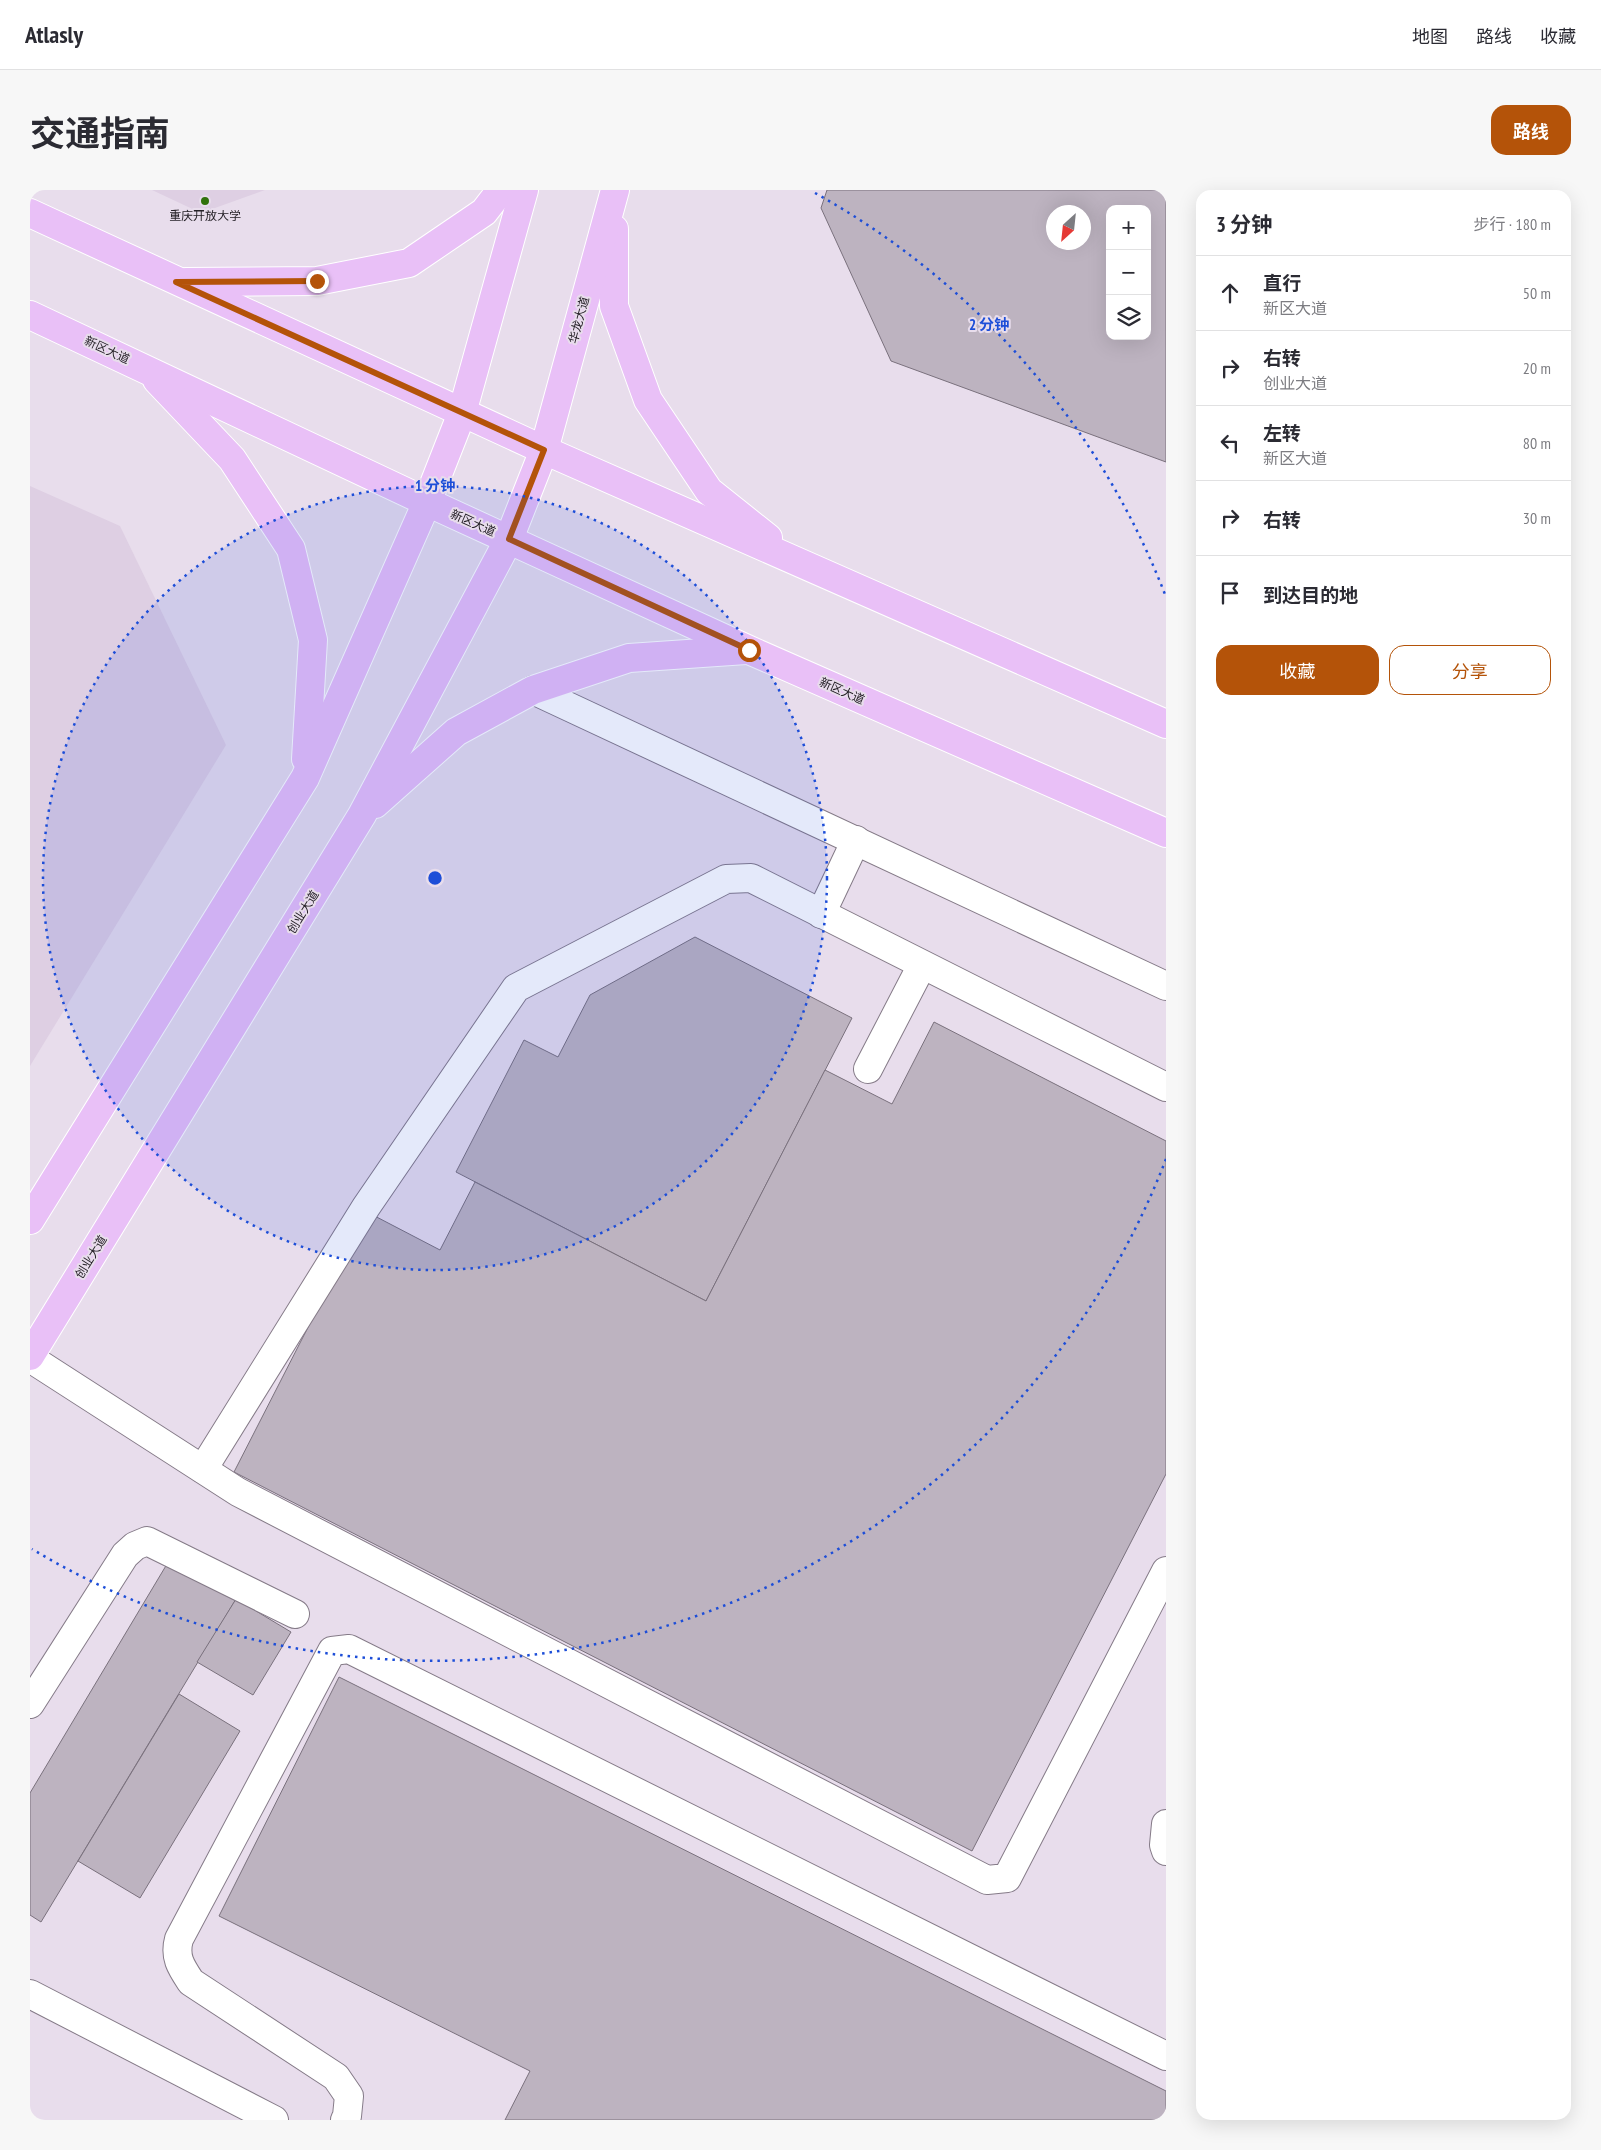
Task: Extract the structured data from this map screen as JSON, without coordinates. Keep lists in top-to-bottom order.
{
  "streets": {
    "main road": ["华龙大道", "新区大道", "创业大道"]
  },
  "crossings": [
    ["华龙大道", "创业大道"],
    ["新区大道", "创业大道"]
  ],
  "places": ["重庆开放大学"],
  "north": "bottom left",
  "page": {
    "header": "Atlasly",
    "nav": ["地图", "路线", "收藏"],
    "title": "交通指南",
    "buttons": [
      "路线",
      ["收藏", "分享"]
    ],
    "heading": ["3 分钟", "步行 · 180 m"],
    "map_buttons": ["+", "−"],
    "list": [
      ["直行", "新区大道", "50 m"],
      ["右转", "创业大道", "20 m"],
      ["左转", "新区大道", "80 m"],
      ["右转", "30 m"],
      "到达目的地"
    ]
  },
  "rings": ["2 分钟", "1 分钟"]
}
